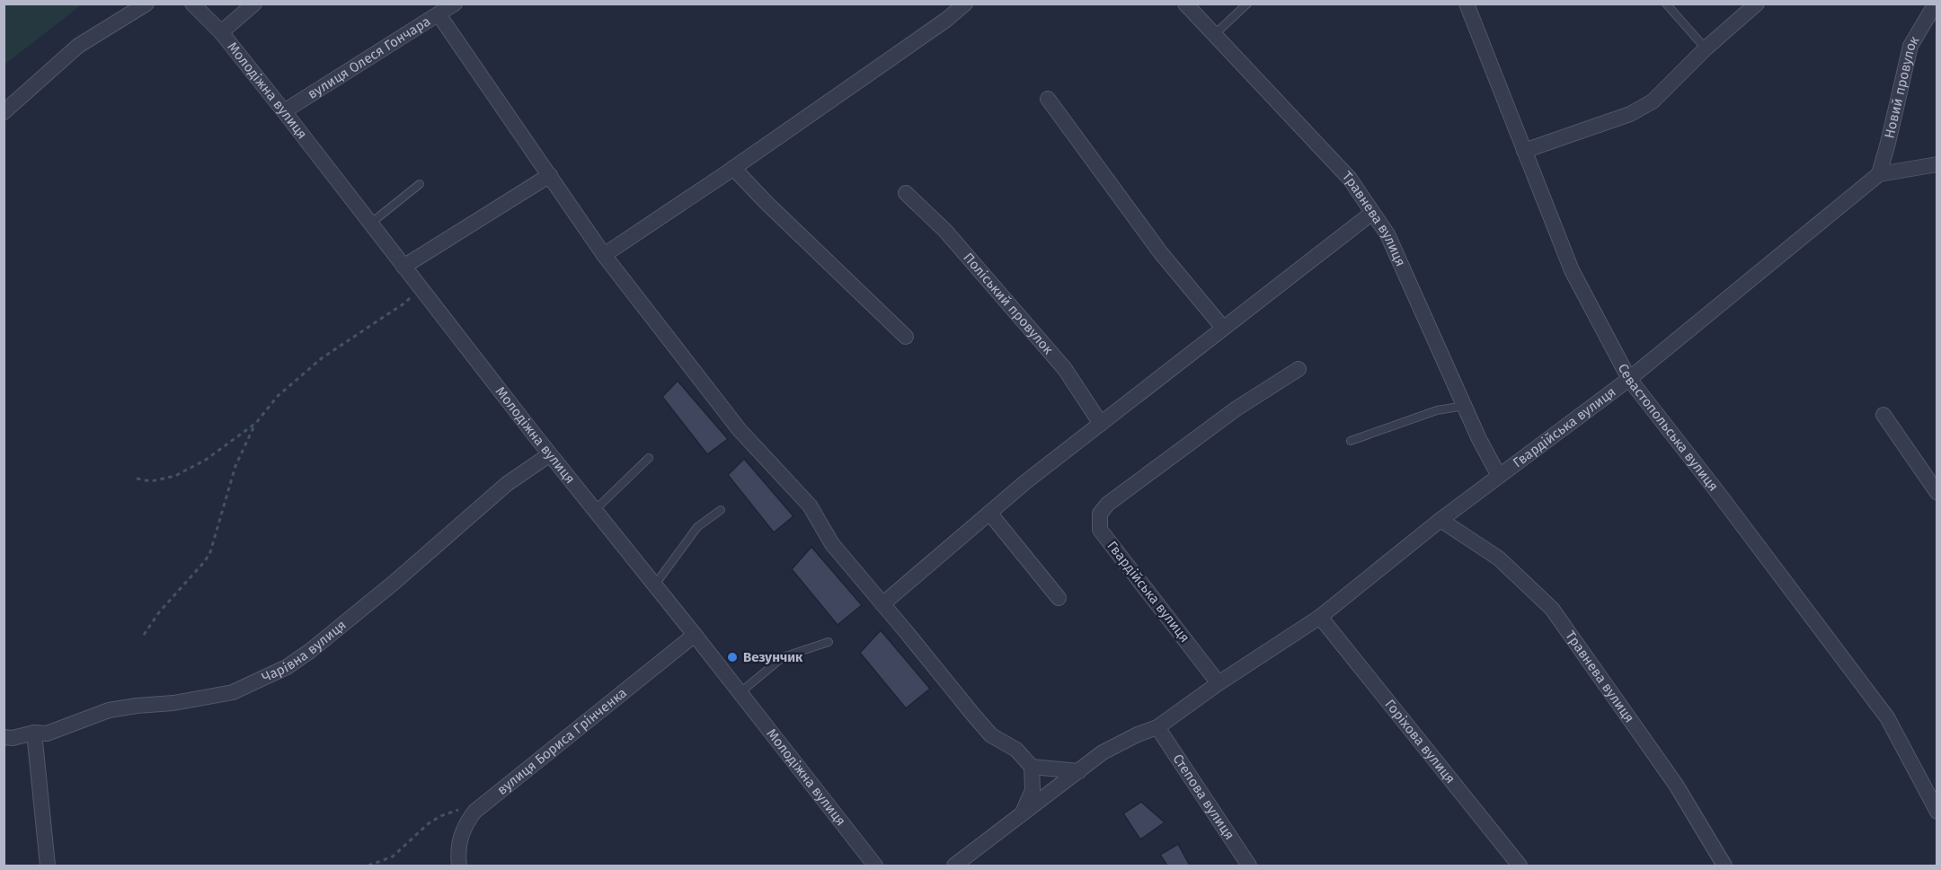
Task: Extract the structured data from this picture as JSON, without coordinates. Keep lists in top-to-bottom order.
{
  "streets": {
    "street": [
      "вулиця Олеся Гончара",
      "Новий провулок",
      "Молодіжна вулиця",
      "Травнева вулиця",
      "Поліський провулок",
      "Севастопольська вулиця",
      "Гвардійська вулиця",
      "Чарівна вулиця",
      "вулиця Бориса Грінченка",
      "Горіхова вулиця",
      "Степова вулиця"
    ]
  },
  "crossings": [
    ["вулиця Олеся Гончара", "Молодіжна вулиця"],
    ["Новий провулок", "Гвардійська вулиця"],
    ["Молодіжна вулиця", "Чарівна вулиця"],
    ["Молодіжна вулиця", "вулиця Бориса Грінченка"],
    ["Травнева вулиця", "Гвардійська вулиця"],
    ["Севастопольська вулиця", "Гвардійська вулиця"],
    ["Гвардійська вулиця", "Горіхова вулиця"],
    ["Гвардійська вулиця", "Степова вулиця"]
  ],
  "places": ["Везунчик"]
}
